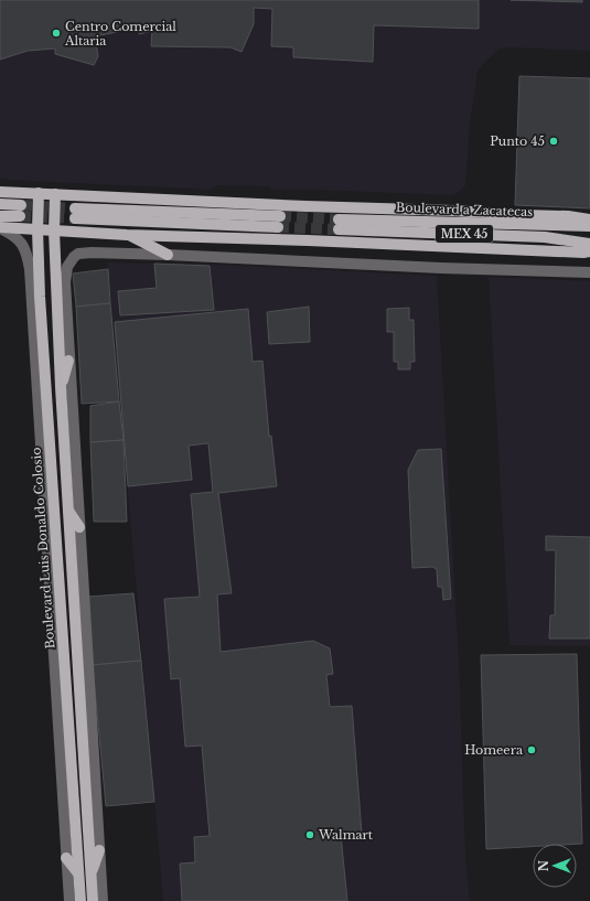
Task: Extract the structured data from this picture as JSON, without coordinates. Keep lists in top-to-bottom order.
{
  "streets": {
    "main road": ["Boulevard a Zacatecas", "MEX 45", "Boulevard Luis Donaldo Colosio"]
  },
  "places": [
    "Centro Comercial Altaria",
    "Punto 45",
    "Homeera",
    "Walmart"
  ],
  "north": "left"
}
